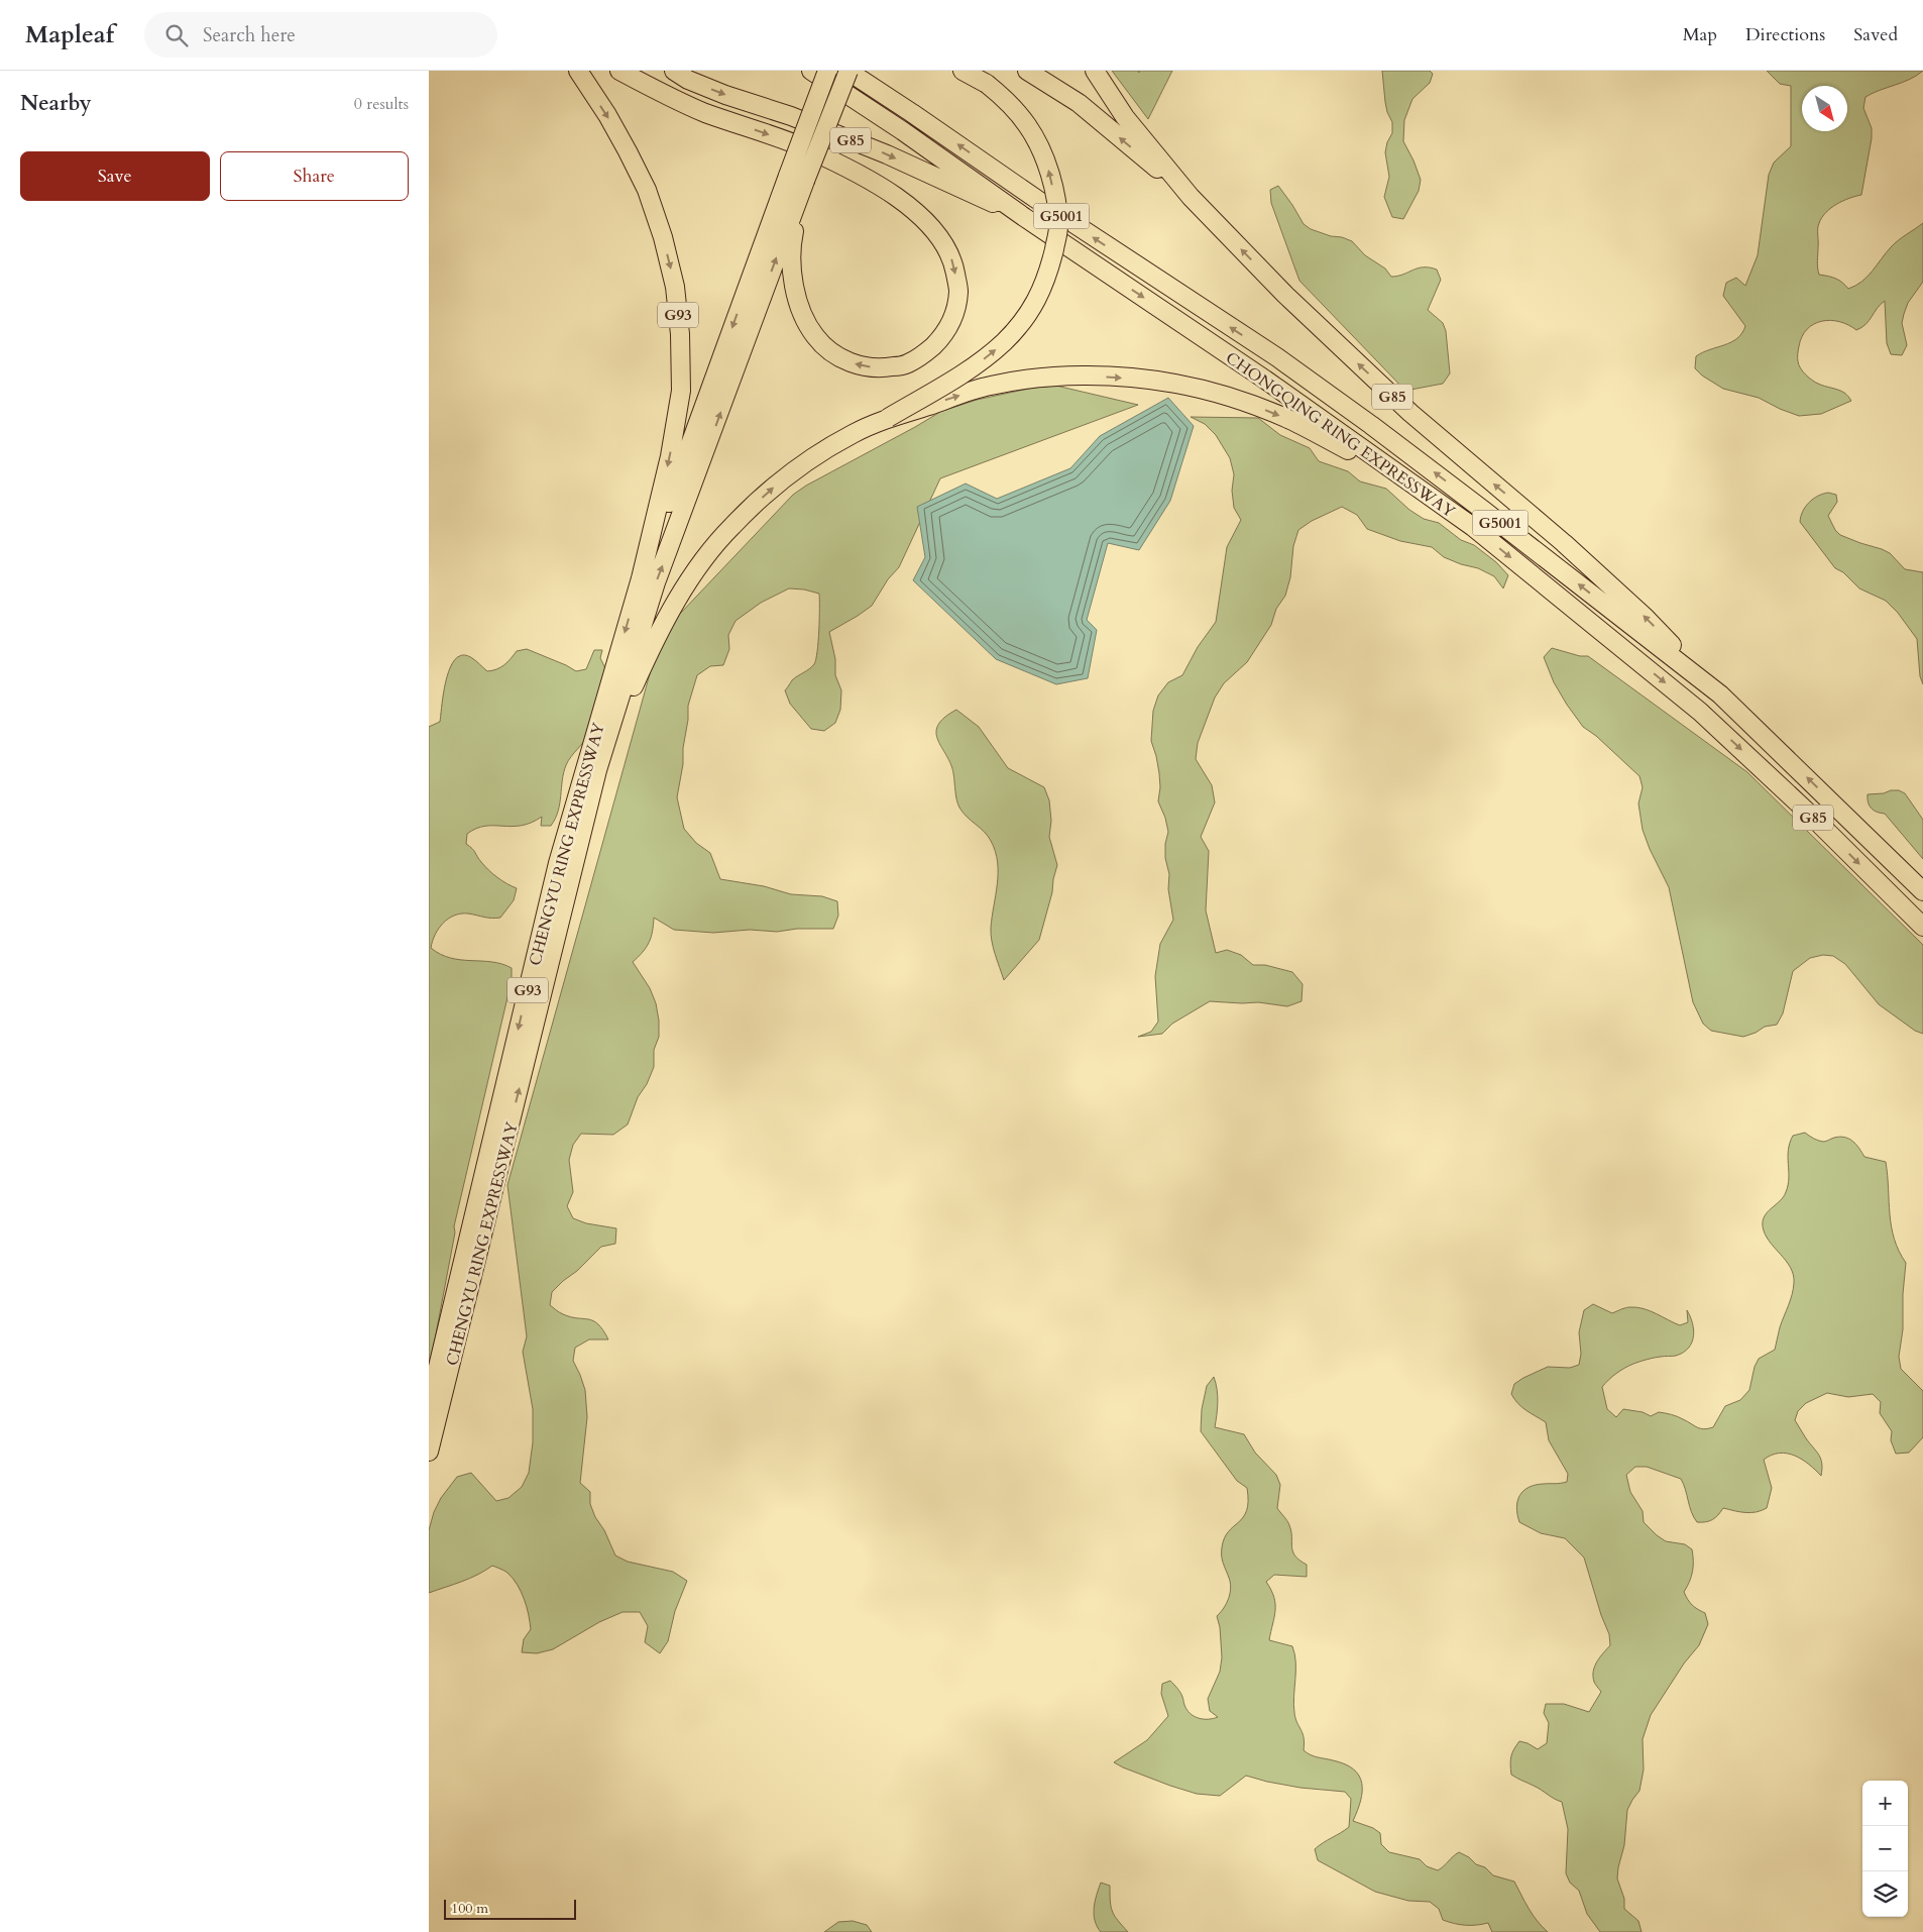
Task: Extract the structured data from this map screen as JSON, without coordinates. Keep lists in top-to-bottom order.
{
  "streets": {
    "highway": [
      "G85",
      "G5001",
      "G93",
      "CHONGQING RING EXPRESSWAY",
      "CHENGYU RING EXPRESSWAY"
    ]
  },
  "crossings": [
    ["G85", "CHONGQING RING EXPRESSWAY"],
    ["G93", "CHENGYU RING EXPRESSWAY"]
  ],
  "scale_bar": "100 m",
  "north": "bottom right",
  "page": {
    "header": "Mapleaf",
    "search": "Search here",
    "nav": ["Map", "Directions", "Saved"],
    "heading": ["Nearby", "0 results"],
    "buttons": ["Save", "Share"],
    "map_buttons": ["+", "−"],
    "scale": "100 m"
  }
}
